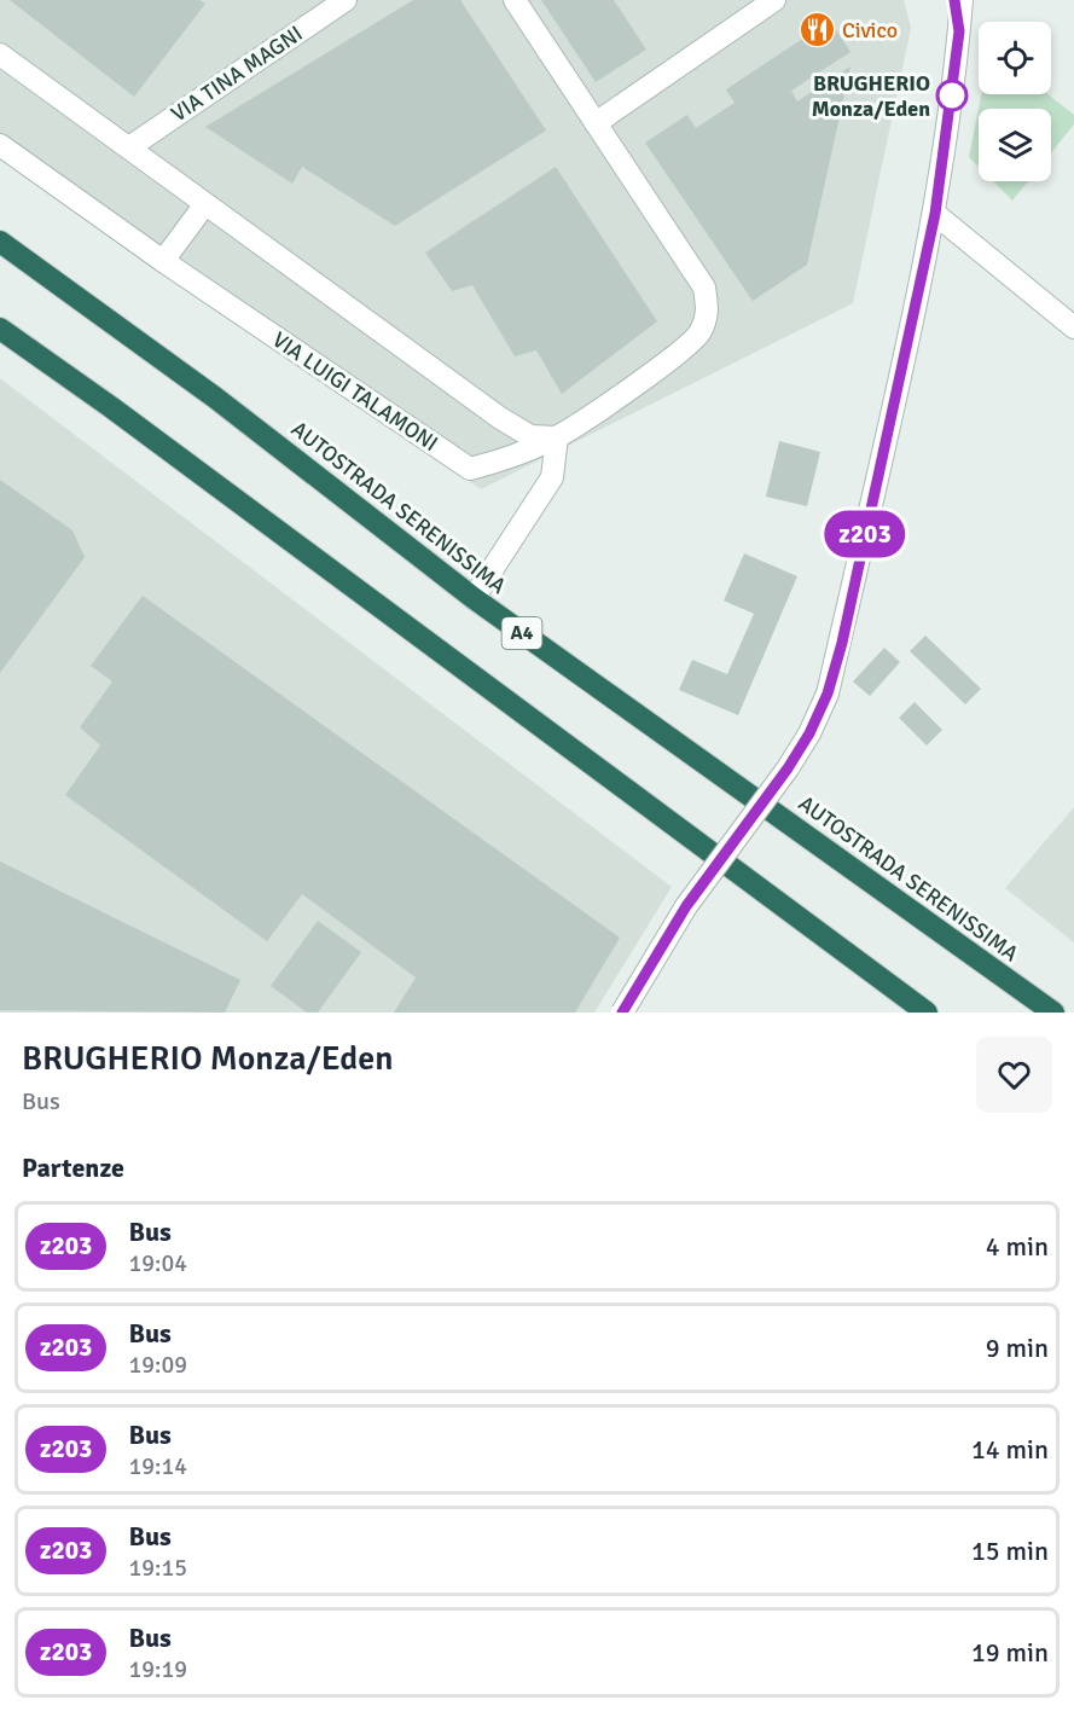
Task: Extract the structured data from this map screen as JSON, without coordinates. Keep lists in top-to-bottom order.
{
  "streets": {
    "highway": ["AUTOSTRADA SERENISSIMA", "A4"],
    "street": ["VIA TINA MAGNI", "VIA LUIGI TALAMONI"]
  },
  "places": {
    "restaurant": ["Civico"],
    "other": ["BRUGHERIO Monza/Eden"]
  },
  "lines": ["bus line z203"],
  "page": {
    "on_map": "z203",
    "heading": [
      ["BRUGHERIO Monza/Eden", "Bus"],
      "Partenze"
    ],
    "list": [
      {
        "mark": "z203",
        "name": "Bus",
        "note": "19:04",
        "value": "4 min"
      },
      {
        "mark": "z203",
        "name": "Bus",
        "note": "19:09",
        "value": "9 min"
      },
      {
        "mark": "z203",
        "name": "Bus",
        "note": "19:14",
        "value": "14 min"
      },
      {
        "mark": "z203",
        "name": "Bus",
        "note": "19:15",
        "value": "15 min"
      },
      {
        "mark": "z203",
        "name": "Bus",
        "note": "19:19",
        "value": "19 min"
      }
    ]
  }
}
